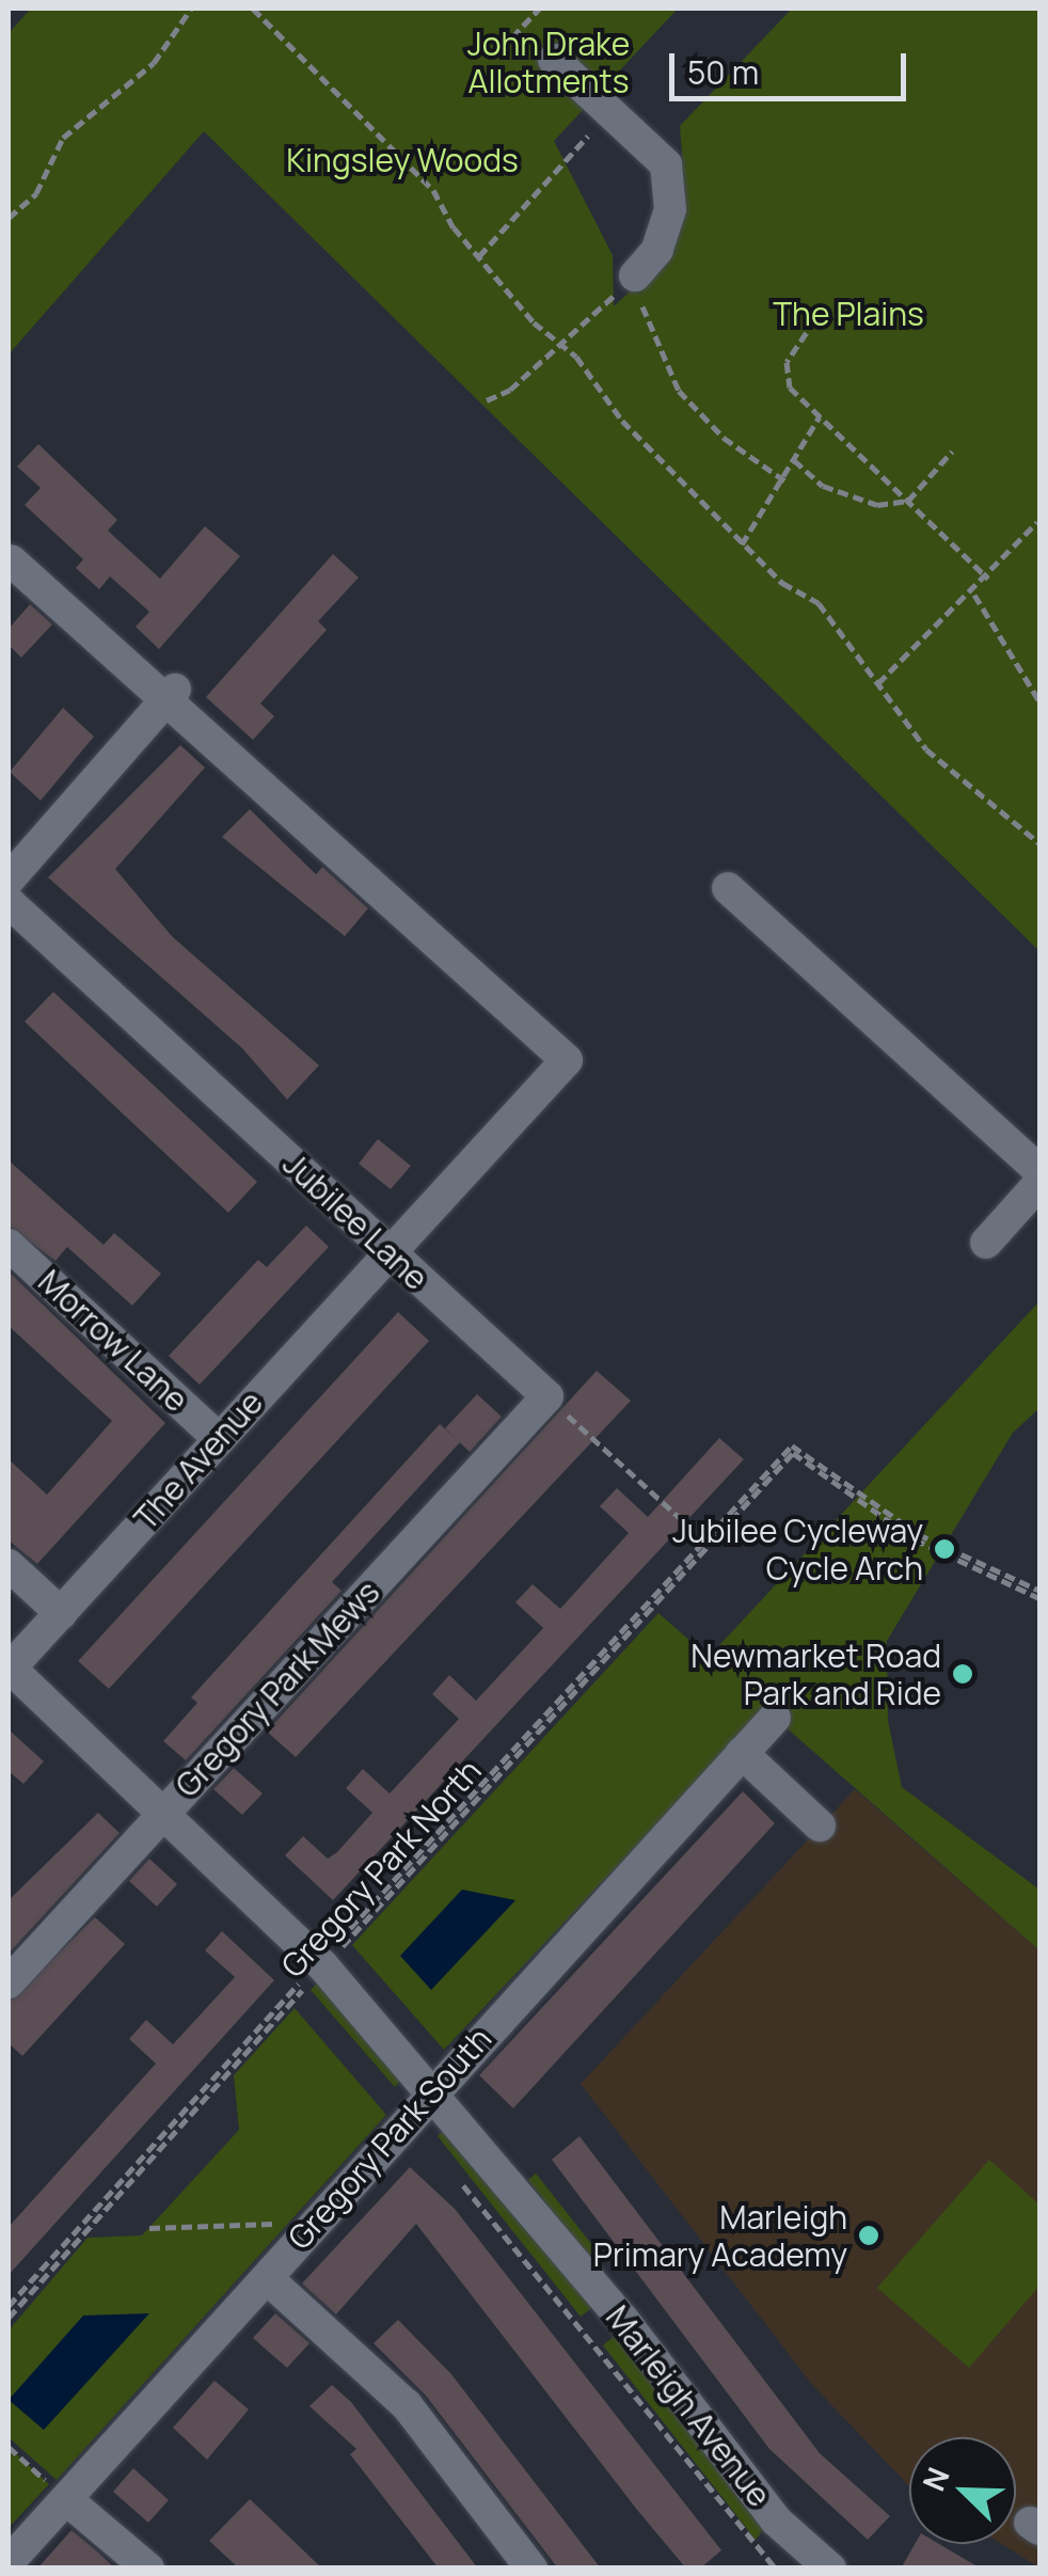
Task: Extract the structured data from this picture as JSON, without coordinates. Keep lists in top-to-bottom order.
{
  "streets": {
    "street": [
      "Jubilee Lane",
      "Morrow Lane",
      "The Avenue",
      "Gregory Park Mews",
      "Gregory Park South",
      "Marleigh Avenue"
    ],
    "path": ["Gregory Park North"]
  },
  "crossings": [
    ["Jubilee Lane", "The Avenue"],
    ["Jubilee Lane", "Gregory Park Mews"],
    ["Morrow Lane", "The Avenue"],
    ["The Avenue", "Marleigh Avenue"],
    ["Gregory Park Mews", "Marleigh Avenue"],
    ["Gregory Park North", "Marleigh Avenue"],
    ["Gregory Park South", "Marleigh Avenue"]
  ],
  "parks": ["John Drake Allotments", "Kingsley Woods", "The Plains"],
  "places": ["Jubilee Cycleway Cycle Arch", "Newmarket Road Park and Ride", "Marleigh Primary Academy"],
  "scale_bar": "50 m",
  "north": "top left"
}
